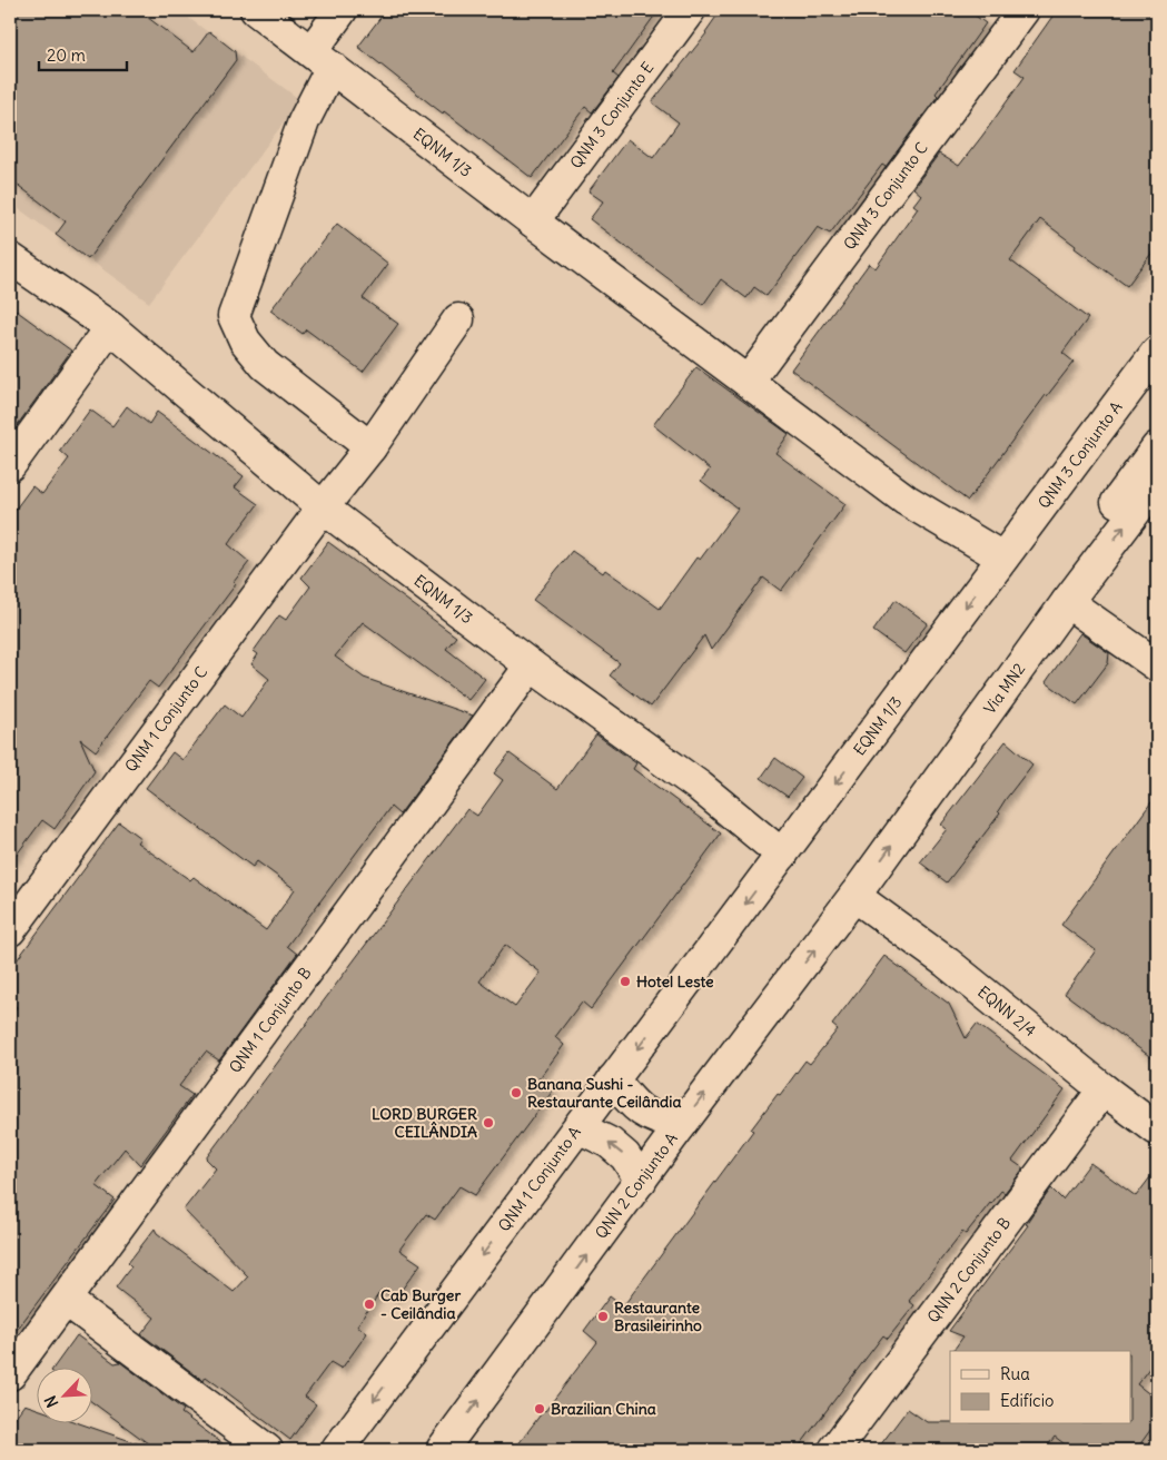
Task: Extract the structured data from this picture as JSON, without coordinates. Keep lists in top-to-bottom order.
{
  "streets": {
    "street": [
      "QNM 3 Conjunto E",
      "EQNM 1/3",
      "QNM 3 Conjunto C",
      "QNM 3 Conjunto A",
      "Via MN2",
      "QNM 1 Conjunto C",
      "EQNN 2/4",
      "QNM 1 Conjunto B",
      "QNM 1 Conjunto A",
      "QNN 2 Conjunto A",
      "QNN 2 Conjunto B"
    ]
  },
  "crossings": [
    ["QNM 3 Conjunto E", "EQNM 1/3"],
    ["EQNM 1/3", "QNM 3 Conjunto C"],
    ["EQNM 1/3", "QNM 3 Conjunto A"],
    ["EQNM 1/3", "QNM 1 Conjunto C"],
    ["EQNM 1/3", "QNM 1 Conjunto B"],
    ["EQNM 1/3", "QNM 1 Conjunto A"],
    ["Via MN2", "EQNN 2/4"],
    ["Via MN2", "QNN 2 Conjunto A"],
    ["EQNN 2/4", "QNN 2 Conjunto A"],
    ["EQNN 2/4", "QNN 2 Conjunto B"]
  ],
  "one_way": ["QNM 1 Conjunto A", "QNN 2 Conjunto A"],
  "places": [
    "Hotel Leste",
    "Banana Sushi - Restaurante Ceilândia",
    "LORD BURGER CEILÂNDIA",
    "Cab Burger - Ceilândia",
    "Restaurante Brasileirinho",
    "Brazilian China"
  ],
  "legend": ["Rua", "Edifício"],
  "scale_bar": "20 m",
  "north": "bottom left"
}
